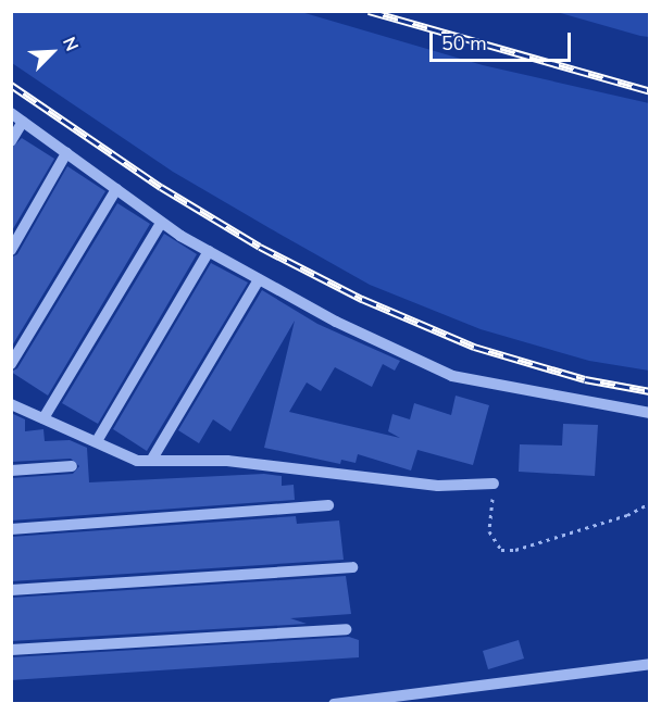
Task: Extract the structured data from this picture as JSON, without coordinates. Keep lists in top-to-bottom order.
{
  "scale_bar": "50 m",
  "north": "top right"
}
